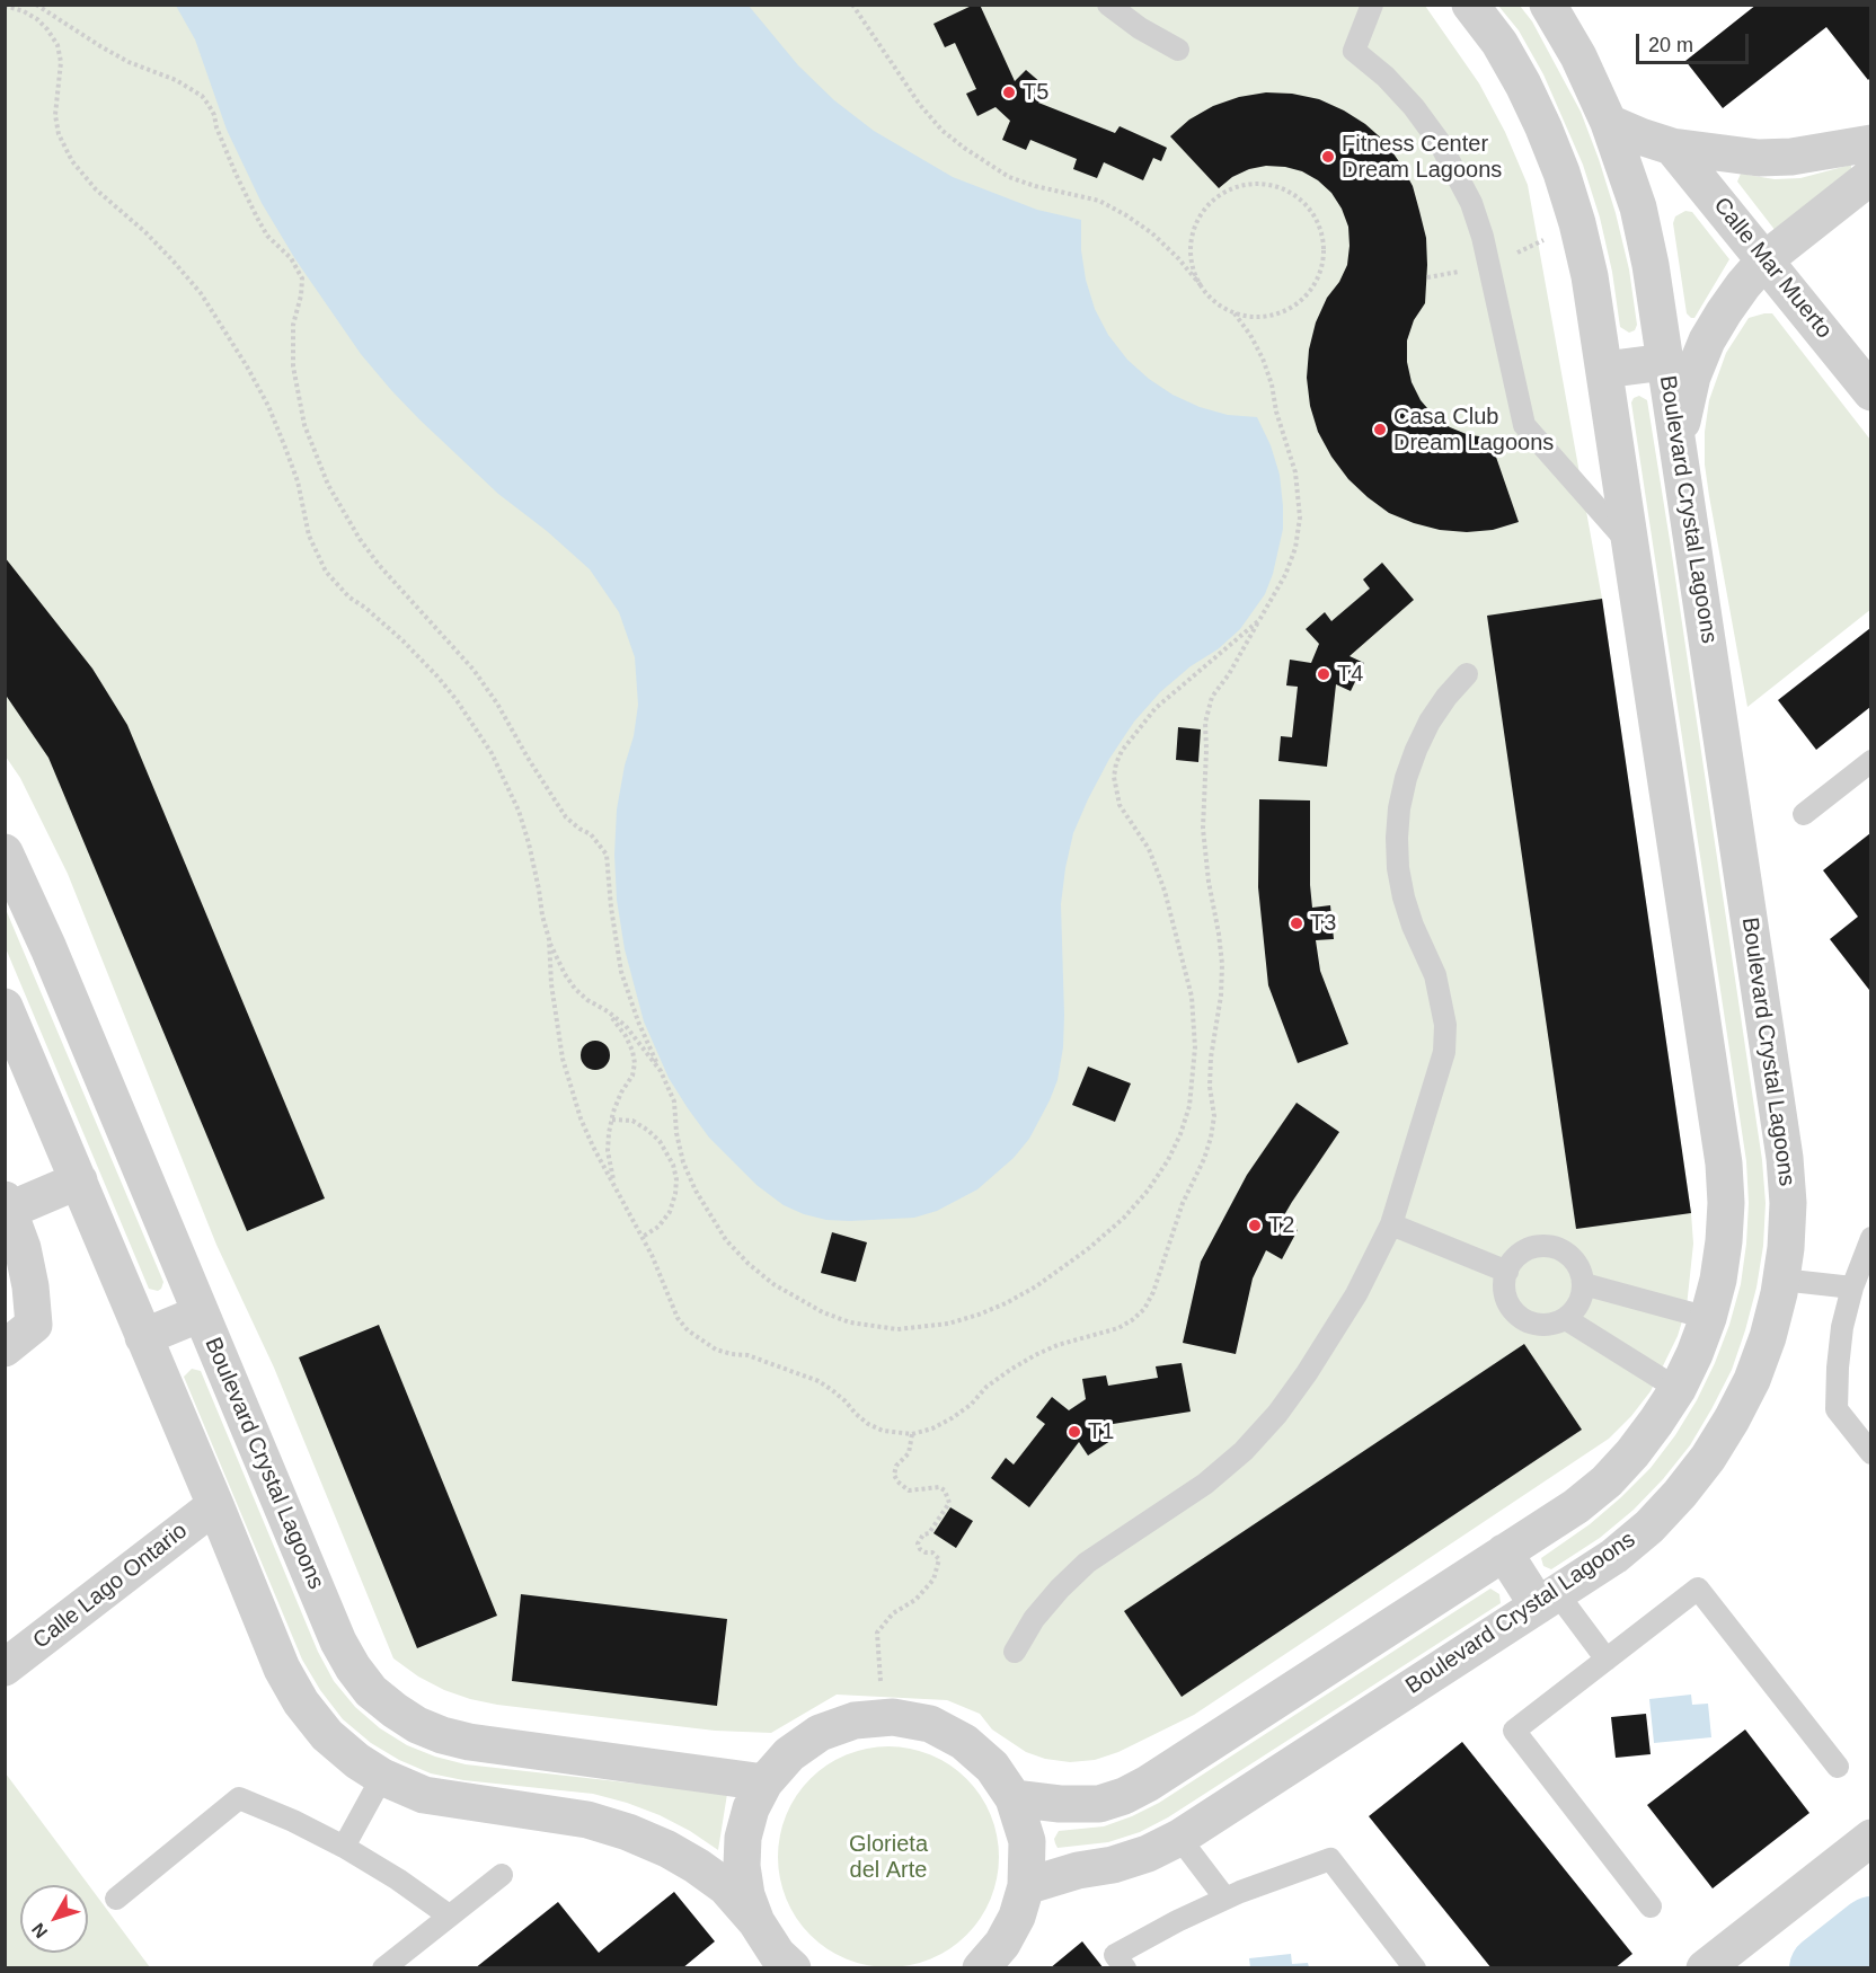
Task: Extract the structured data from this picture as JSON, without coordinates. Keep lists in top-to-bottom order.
{
  "streets": {
    "street": ["Calle Mar Muerto", "Boulevard Crystal Lagoons", "Calle Lago Ontario"]
  },
  "parks": ["Glorieta del Arte"],
  "places": [
    "T5",
    "Fitness Center Dream Lagoons",
    "Casa Club Dream Lagoons",
    "T4",
    "T3",
    "T2",
    "T1"
  ],
  "scale_bar": "20 m",
  "north": "bottom left"
}
